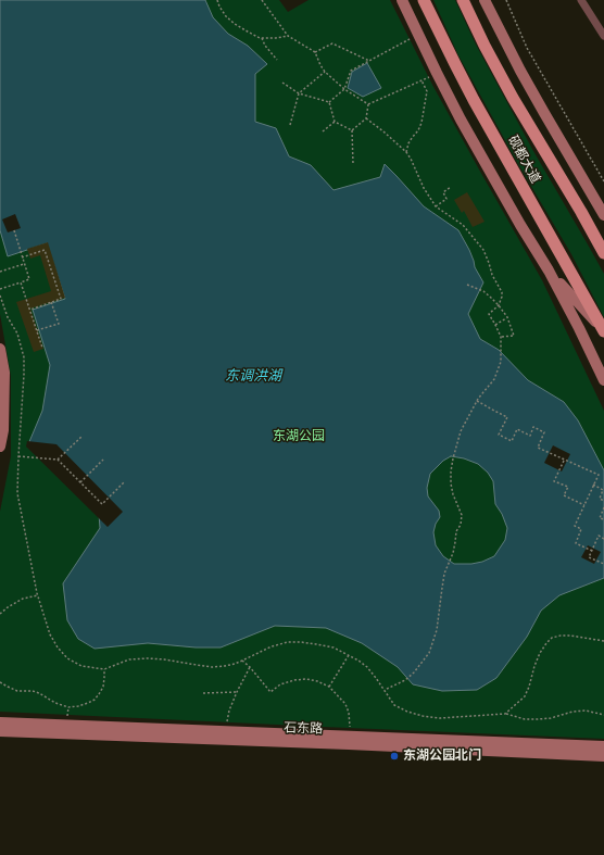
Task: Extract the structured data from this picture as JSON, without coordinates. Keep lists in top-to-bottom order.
{
  "streets": {
    "main road": ["砚都大道"],
    "street": ["石东路"]
  },
  "water": ["东调洪湖"],
  "parks": ["东湖公园"],
  "places": ["东湖公园北门"]
}
